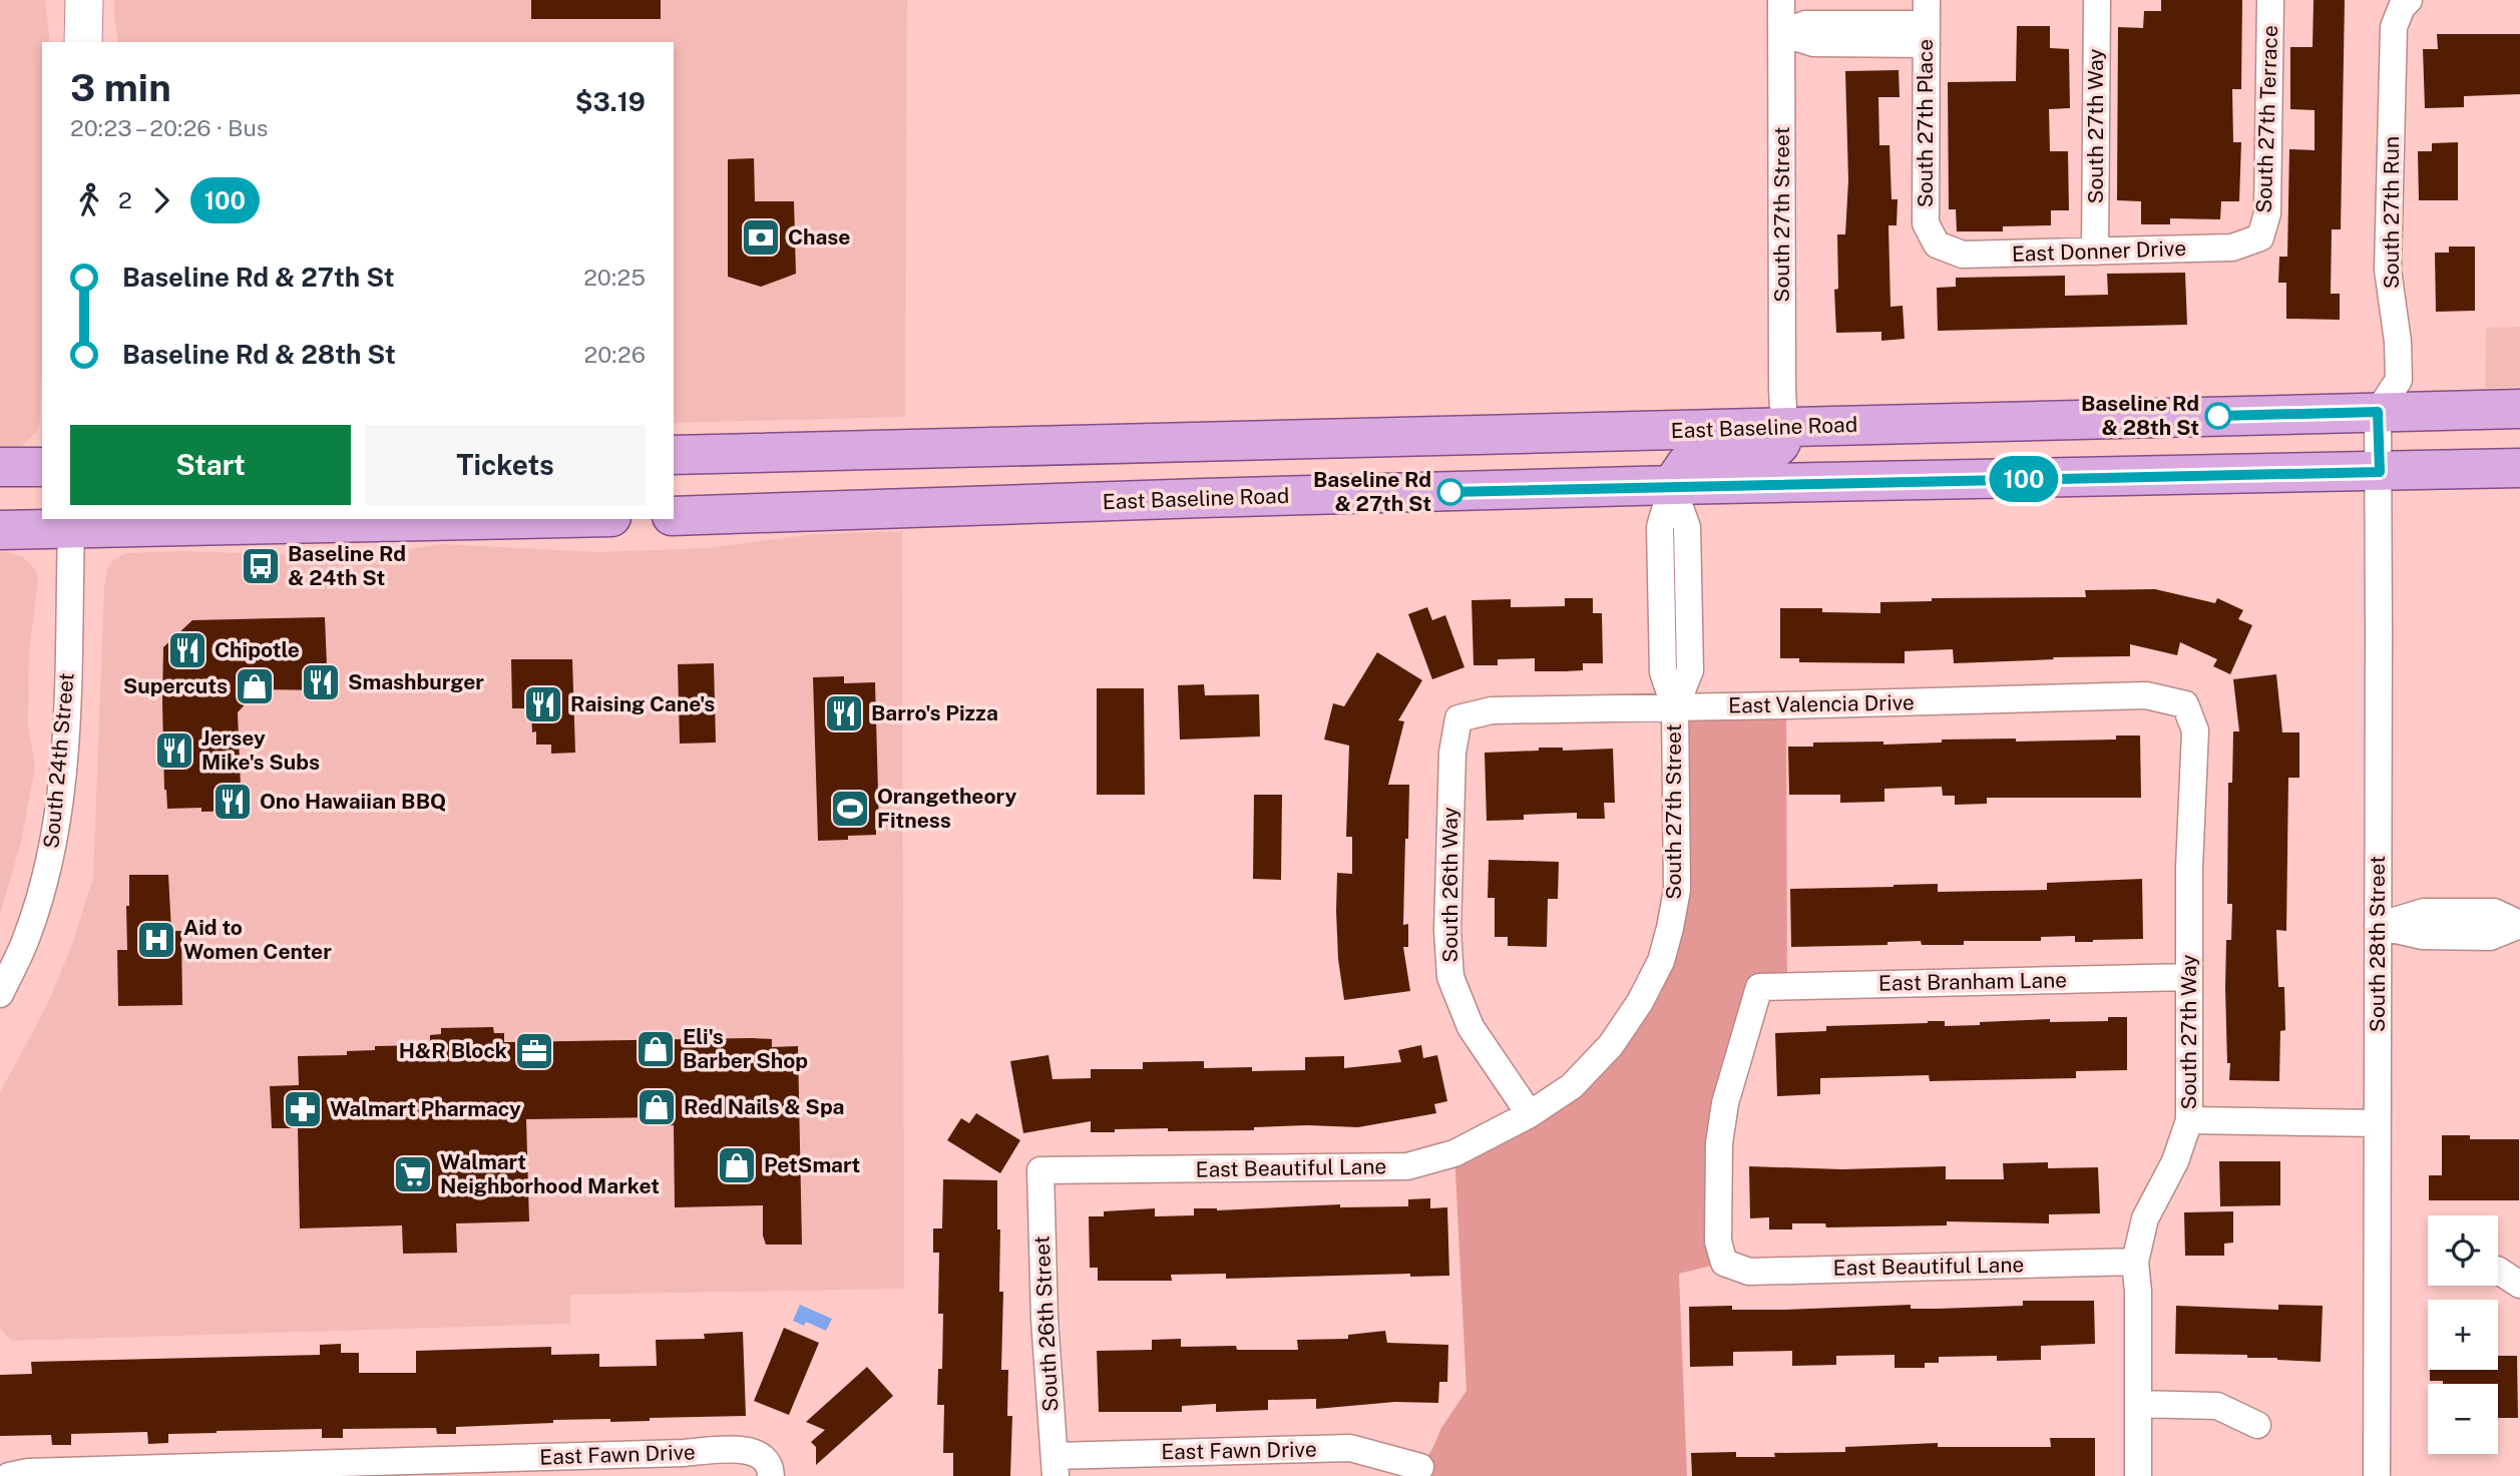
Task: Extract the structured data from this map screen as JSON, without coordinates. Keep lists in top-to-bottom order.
{
  "streets": {
    "main road": ["East Baseline Road"],
    "street": [
      "South 27th Terrace",
      "South 27th Place",
      "South 27th Way",
      "South 27th Run",
      "South 27th Street",
      "East Donner Drive",
      "East Valencia Drive",
      "South 24th Street",
      "South 26th Way",
      "South 28th Street",
      "East Branham Lane",
      "East Beautiful Lane",
      "South 26th Street",
      "East Fawn Drive"
    ]
  },
  "crossings": [
    ["South 27th Terrace", "East Donner Drive"],
    ["South 27th Place", "East Donner Drive"],
    ["South 27th Way", "East Donner Drive"],
    ["South 27th Way", "East Valencia Drive"],
    ["South 27th Way", "East Branham Lane"],
    ["South 27th Way", "East Beautiful Lane"],
    ["South 27th Run", "East Baseline Road"],
    ["South 27th Run", "South 28th Street"],
    ["South 27th Street", "East Baseline Road"],
    ["South 27th Street", "East Valencia Drive"],
    ["South 27th Street", "South 26th Way"],
    ["South 27th Street", "East Beautiful Lane"],
    ["East Baseline Road", "South 28th Street"],
    ["East Valencia Drive", "South 26th Way"],
    ["South 26th Way", "East Beautiful Lane"],
    ["East Branham Lane", "East Beautiful Lane"],
    ["East Beautiful Lane", "South 26th Street"],
    ["South 26th Street", "East Fawn Drive"]
  ],
  "places": {
    "bank": ["Chase"],
    "other": ["Baseline Rd & 28th St", "Baseline Rd & 27th St"],
    "bus stop": ["Baseline Rd & 24th St"],
    "restaurant": [
      "Chipotle",
      "Smashburger",
      "Raising Cane's",
      "Barro's Pizza",
      "Jersey Mike's Subs",
      "Ono Hawaiian BBQ"
    ],
    "shop": [
      "Supercuts",
      "Eli's Barber Shop",
      "Red Nails & Spa",
      "PetSmart"
    ],
    "sports": ["Orangetheory Fitness"],
    "hospital": ["Aid to Women Center"],
    "office": ["H&R Block"],
    "pharmacy": ["Walmart Pharmacy"],
    "supermarket": ["Walmart Neighborhood Market"]
  },
  "lines": ["bus line 100"],
  "page": {
    "on_map": "100",
    "heading": ["3 min", "20:23 – 20:26 · Bus", "$3.19"],
    "legs": ["2", "100"],
    "list": [
      {
        "name": "Baseline Rd & 27th St",
        "value": "20:25"
      },
      {
        "name": "Baseline Rd & 28th St",
        "value": "20:26"
      }
    ],
    "buttons": ["Start", "Tickets"],
    "map_buttons": ["+", "−"]
  }
}
